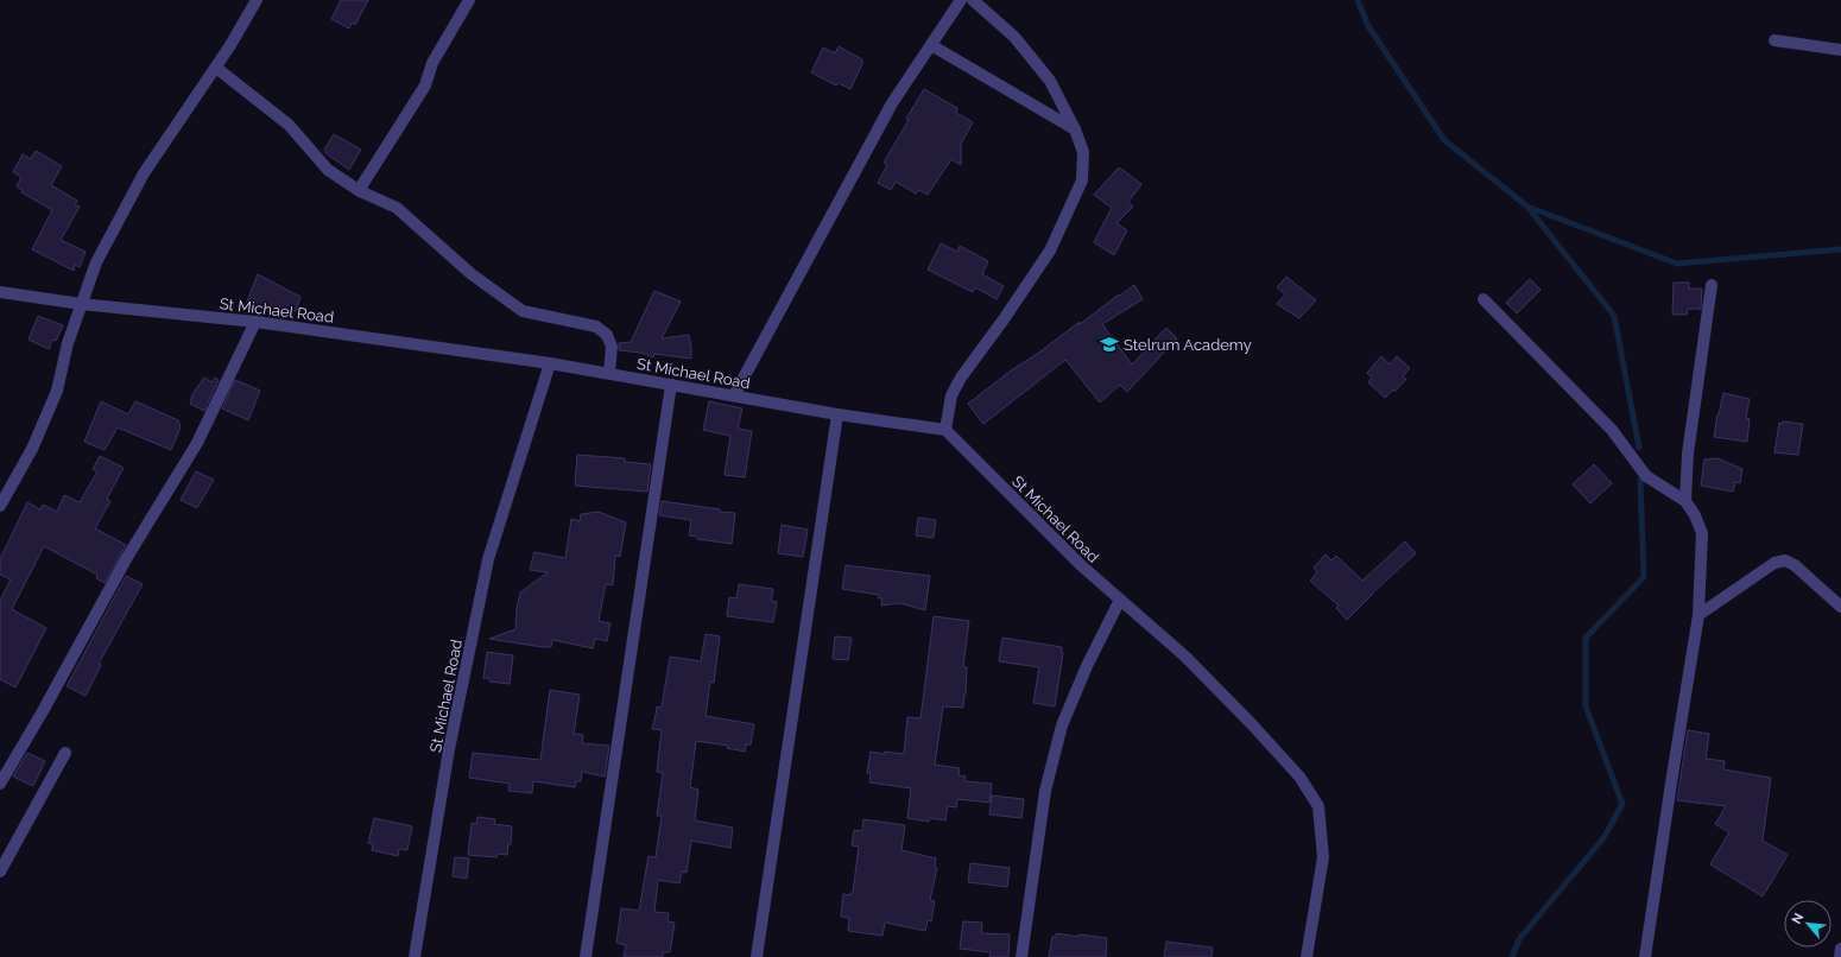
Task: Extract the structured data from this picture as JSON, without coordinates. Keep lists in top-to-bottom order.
{
  "streets": {
    "street": ["St Michael Road"]
  },
  "places": {
    "school or university": ["Stelrum Academy"]
  },
  "north": "top left"
}
